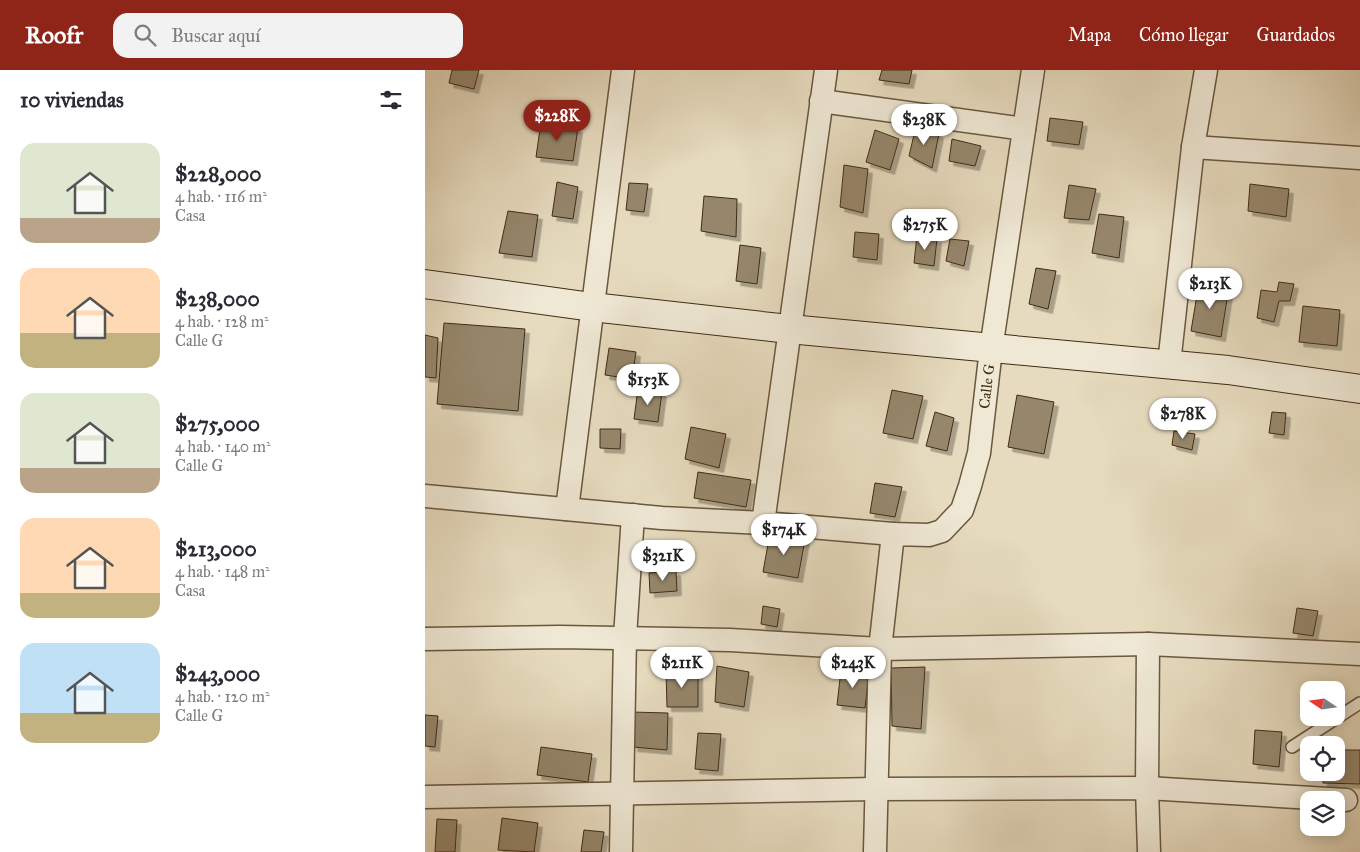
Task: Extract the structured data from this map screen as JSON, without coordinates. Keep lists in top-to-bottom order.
{
  "streets": {
    "street": ["Calle G"]
  },
  "north": "left",
  "page": {
    "header": "Roofr",
    "search": "Buscar aquí",
    "nav": ["Mapa", "Cómo llegar", "Guardados"],
    "heading": "10 viviendas",
    "price": [
      "$228K",
      "$238K",
      "$275K",
      "$213K",
      "$153K",
      "$278K",
      "$174K",
      "$321K",
      "$211K",
      "$243K"
    ],
    "list": [
      {
        "name": "$228,000",
        "note": "4 hab. · 116 m² · Casa"
      },
      {
        "name": "$238,000",
        "note": "4 hab. · 128 m² · Calle G"
      },
      {
        "name": "$275,000",
        "note": "4 hab. · 140 m² · Calle G"
      },
      {
        "name": "$213,000",
        "note": "4 hab. · 148 m² · Casa"
      },
      {
        "name": "$243,000",
        "note": "4 hab. · 120 m² · Calle G"
      }
    ]
  }
}
